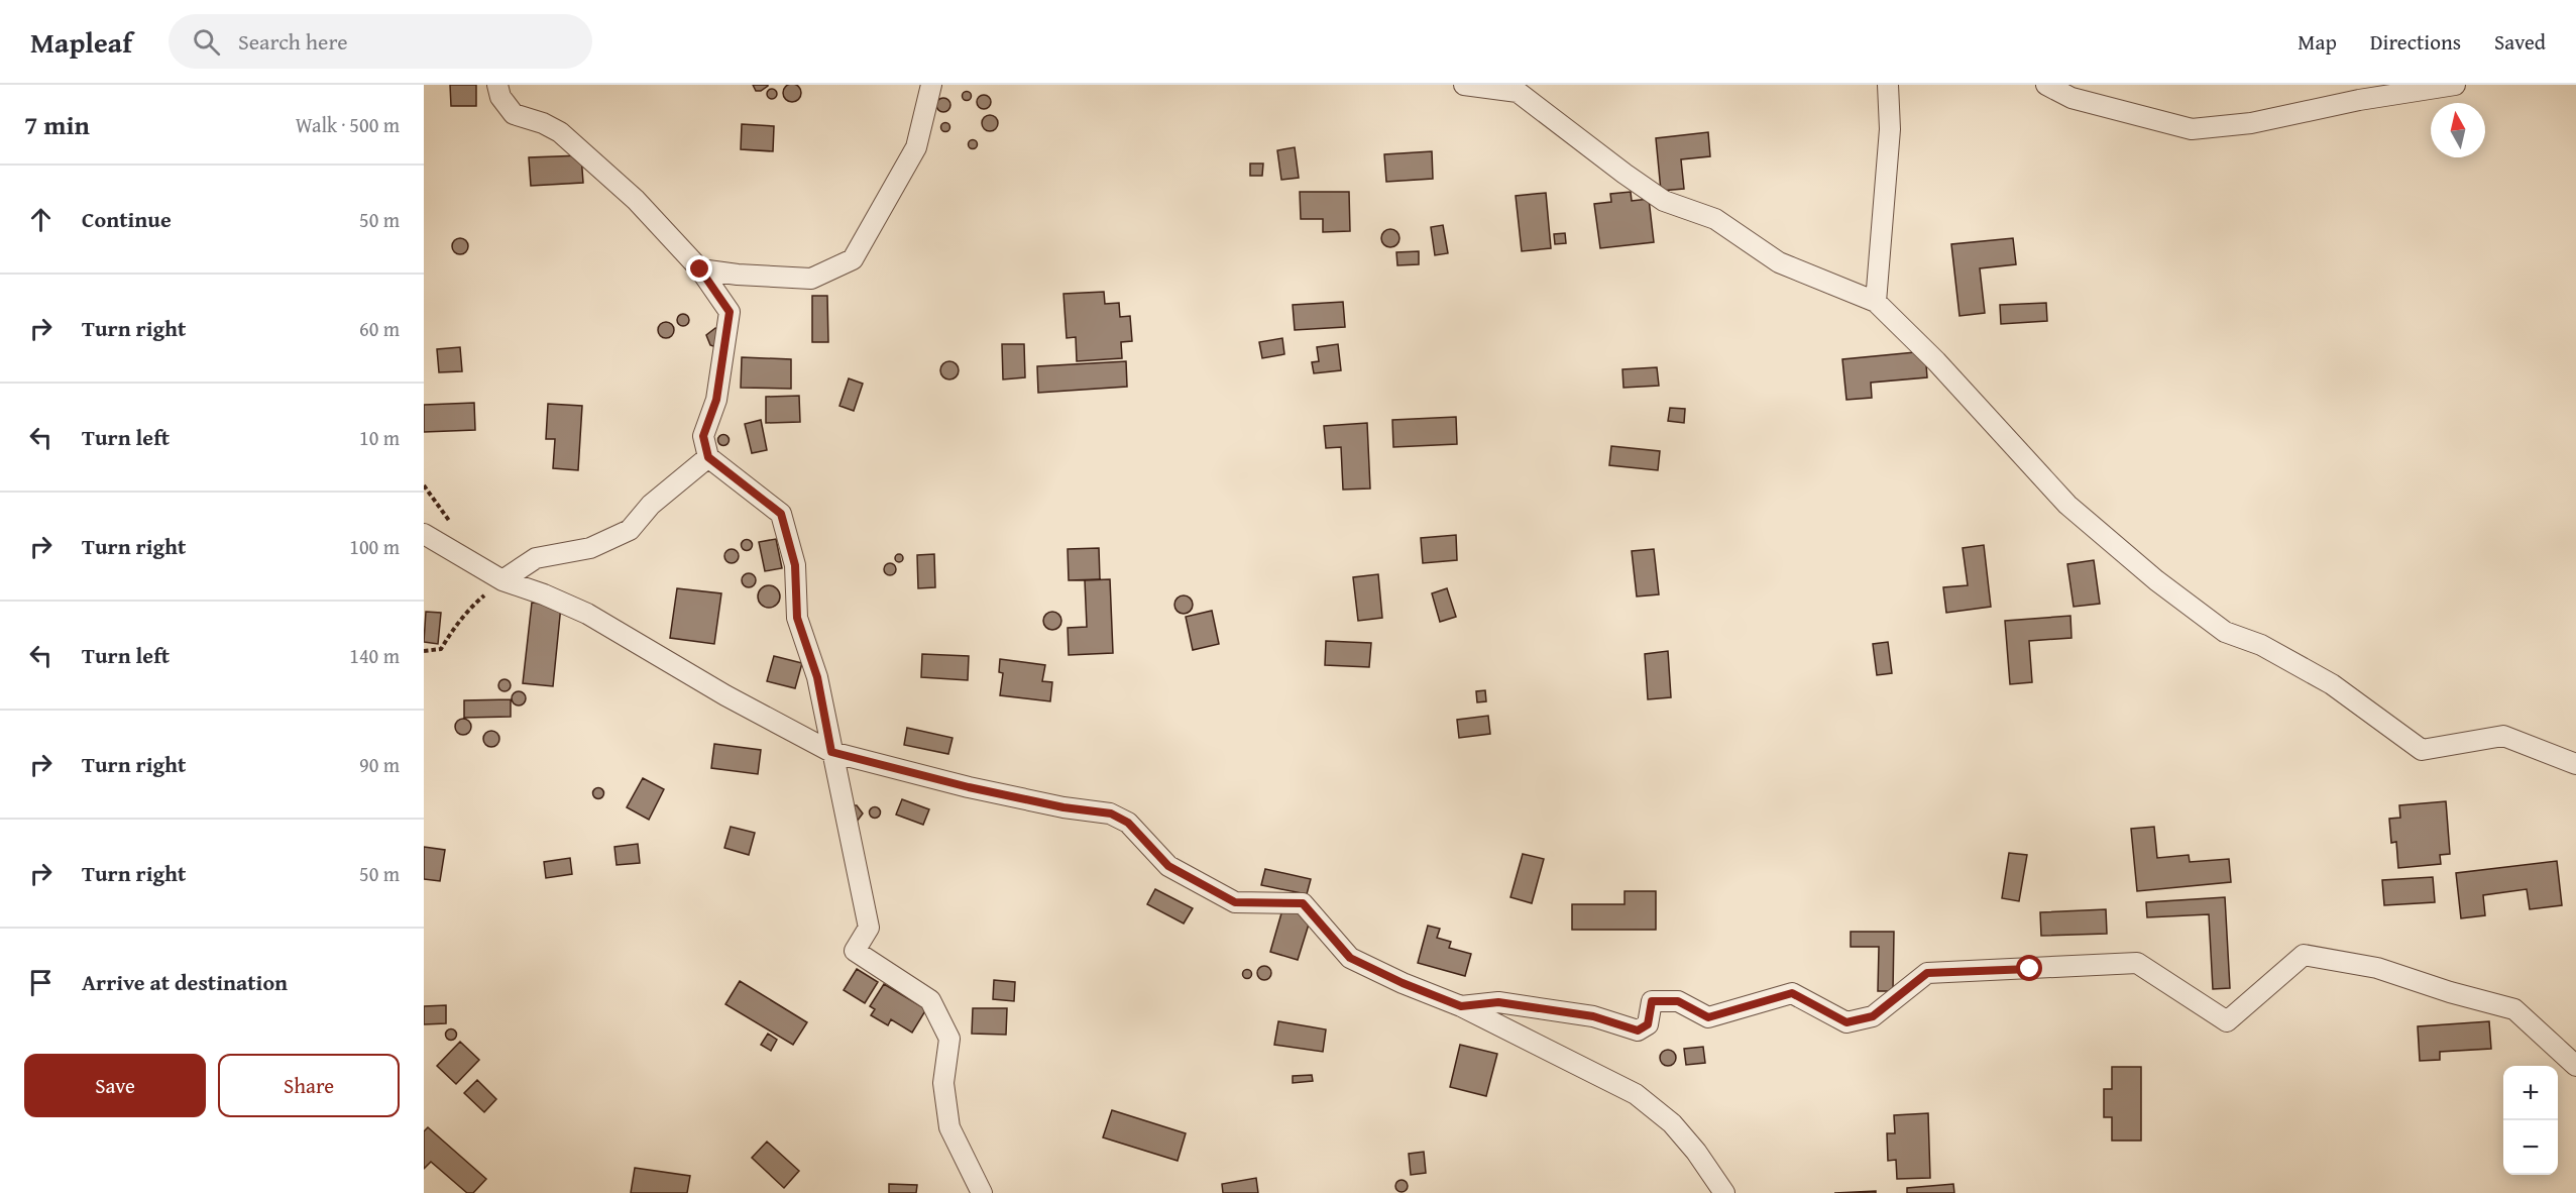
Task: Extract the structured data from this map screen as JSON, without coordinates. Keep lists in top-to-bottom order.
{
  "north": "top",
  "page": {
    "header": "Mapleaf",
    "search": "Search here",
    "nav": ["Map", "Directions", "Saved"],
    "heading": ["7 min", "Walk · 500 m"],
    "list": [
      ["Continue", "50 m"],
      ["Turn right", "60 m"],
      ["Turn left", "10 m"],
      ["Turn right", "100 m"],
      ["Turn left", "140 m"],
      ["Turn right", "90 m"],
      ["Turn right", "50 m"],
      "Arrive at destination"
    ],
    "buttons": ["Save", "Share"],
    "map_buttons": ["+", "−"]
  }
}
